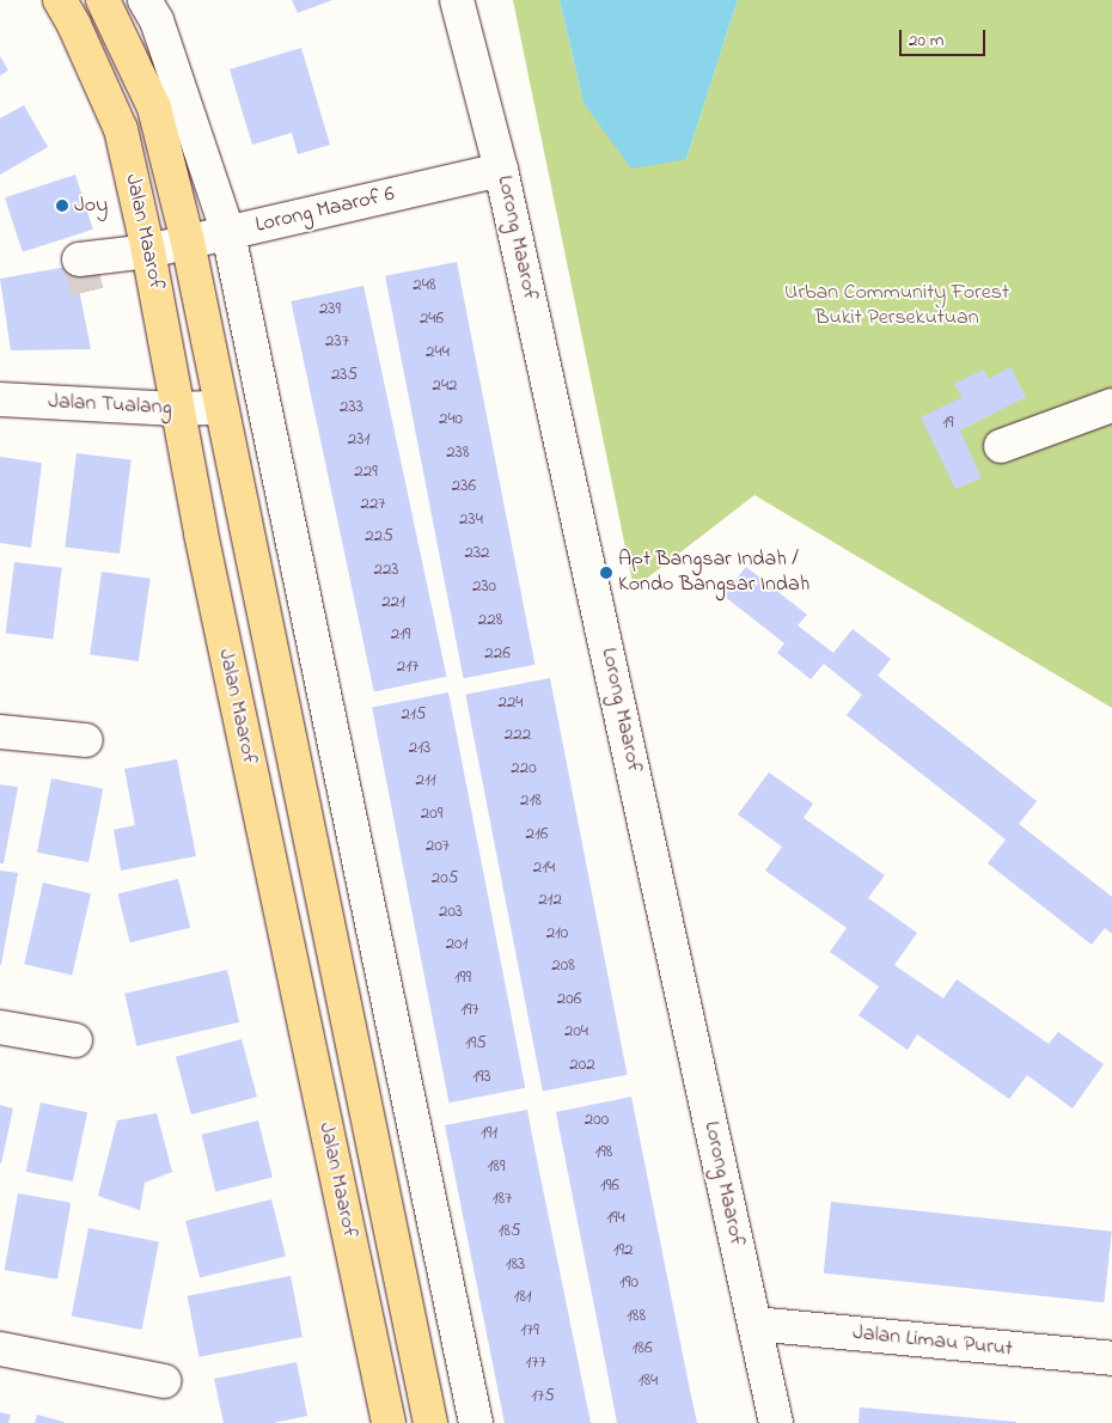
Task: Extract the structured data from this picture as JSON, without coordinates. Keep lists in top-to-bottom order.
{
  "streets": {
    "main road": ["Jalan Maarof"],
    "street": [
      "Lorong Maarof 6",
      "Lorong Maarof",
      "Jalan Tualang",
      "Jalan Limau Purut"
    ]
  },
  "crossings": [
    ["Lorong Maarof 6", "Jalan Maarof"],
    ["Lorong Maarof 6", "Lorong Maarof"],
    ["Jalan Maarof", "Jalan Tualang"],
    ["Lorong Maarof", "Jalan Limau Purut"]
  ],
  "parks": ["Urban Community Forest Bukit Persekutuan"],
  "places": ["Joy", "Apt Bangsar Indah / Kondo Bangsar Indah"],
  "house_numbers": [
    "248",
    "239",
    "246",
    "237",
    "244",
    "235",
    "242",
    "233",
    "240",
    "19",
    "231",
    "238",
    "229",
    "236",
    "227",
    "234",
    "225",
    "232",
    "223",
    "230",
    "221",
    "228",
    "219",
    "226",
    "217",
    "224",
    "215",
    "222",
    "213",
    "220",
    "211",
    "218",
    "209",
    "216",
    "207",
    "214",
    "205",
    "212",
    "203",
    "210",
    "201",
    "208",
    "199",
    "206",
    "197",
    "204",
    "195",
    "202",
    "193",
    "200",
    "191",
    "198",
    "189",
    "196",
    "187",
    "194",
    "185",
    "192",
    "183",
    "190",
    "181",
    "188",
    "179",
    "186",
    "177",
    "184",
    "175"
  ],
  "scale_bar": "20 m"
}
